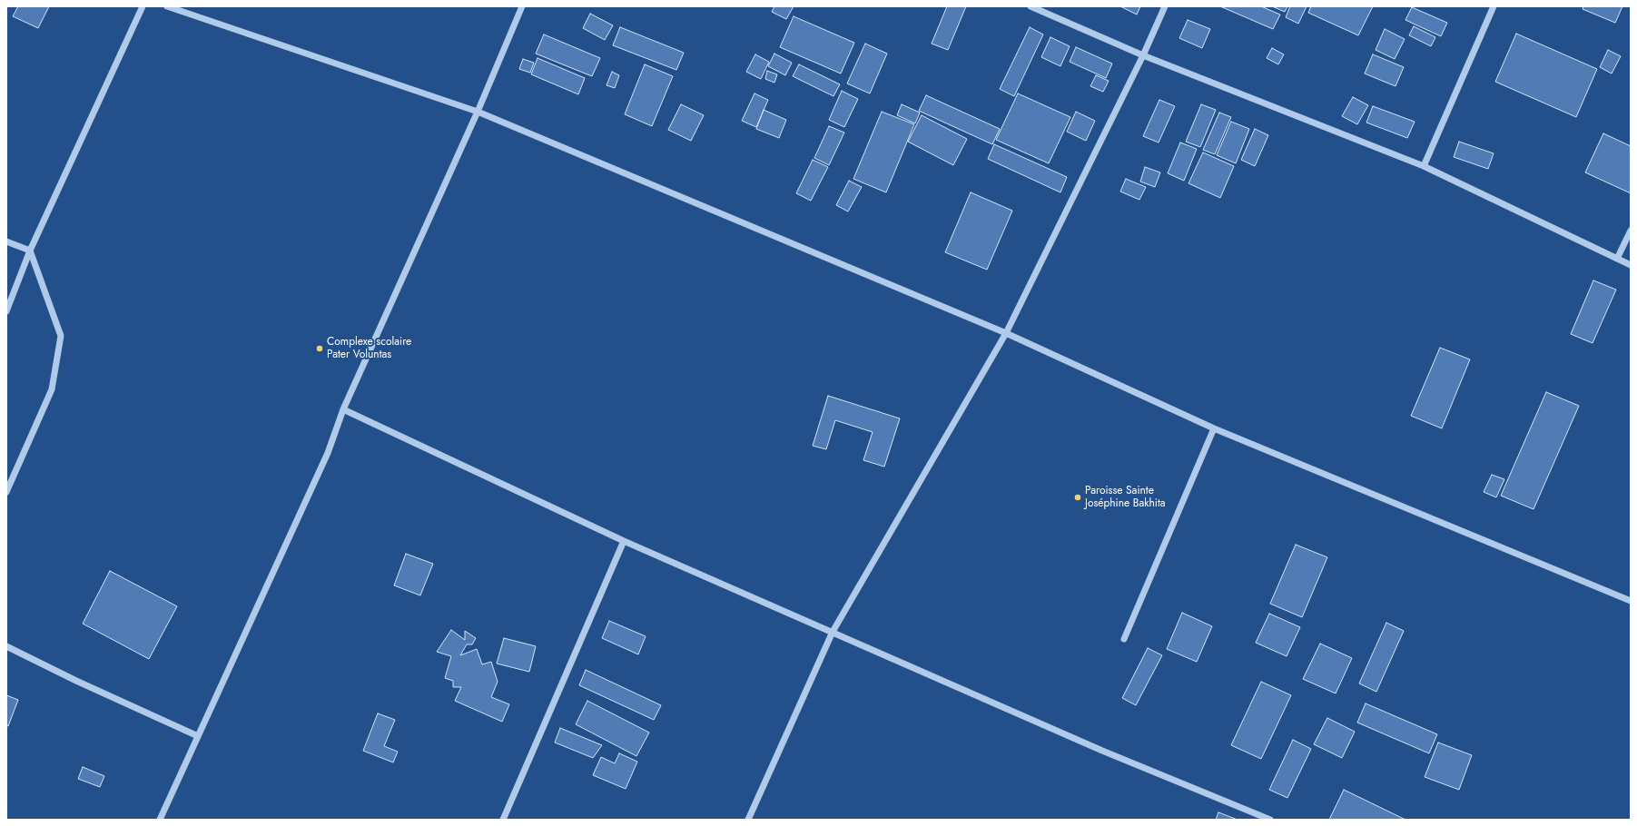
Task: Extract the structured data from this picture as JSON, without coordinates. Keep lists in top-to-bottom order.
{
  "places": ["Complexe scolaire Pater Voluntas", "Paroisse Sainte Joséphine Bakhita"]
}
